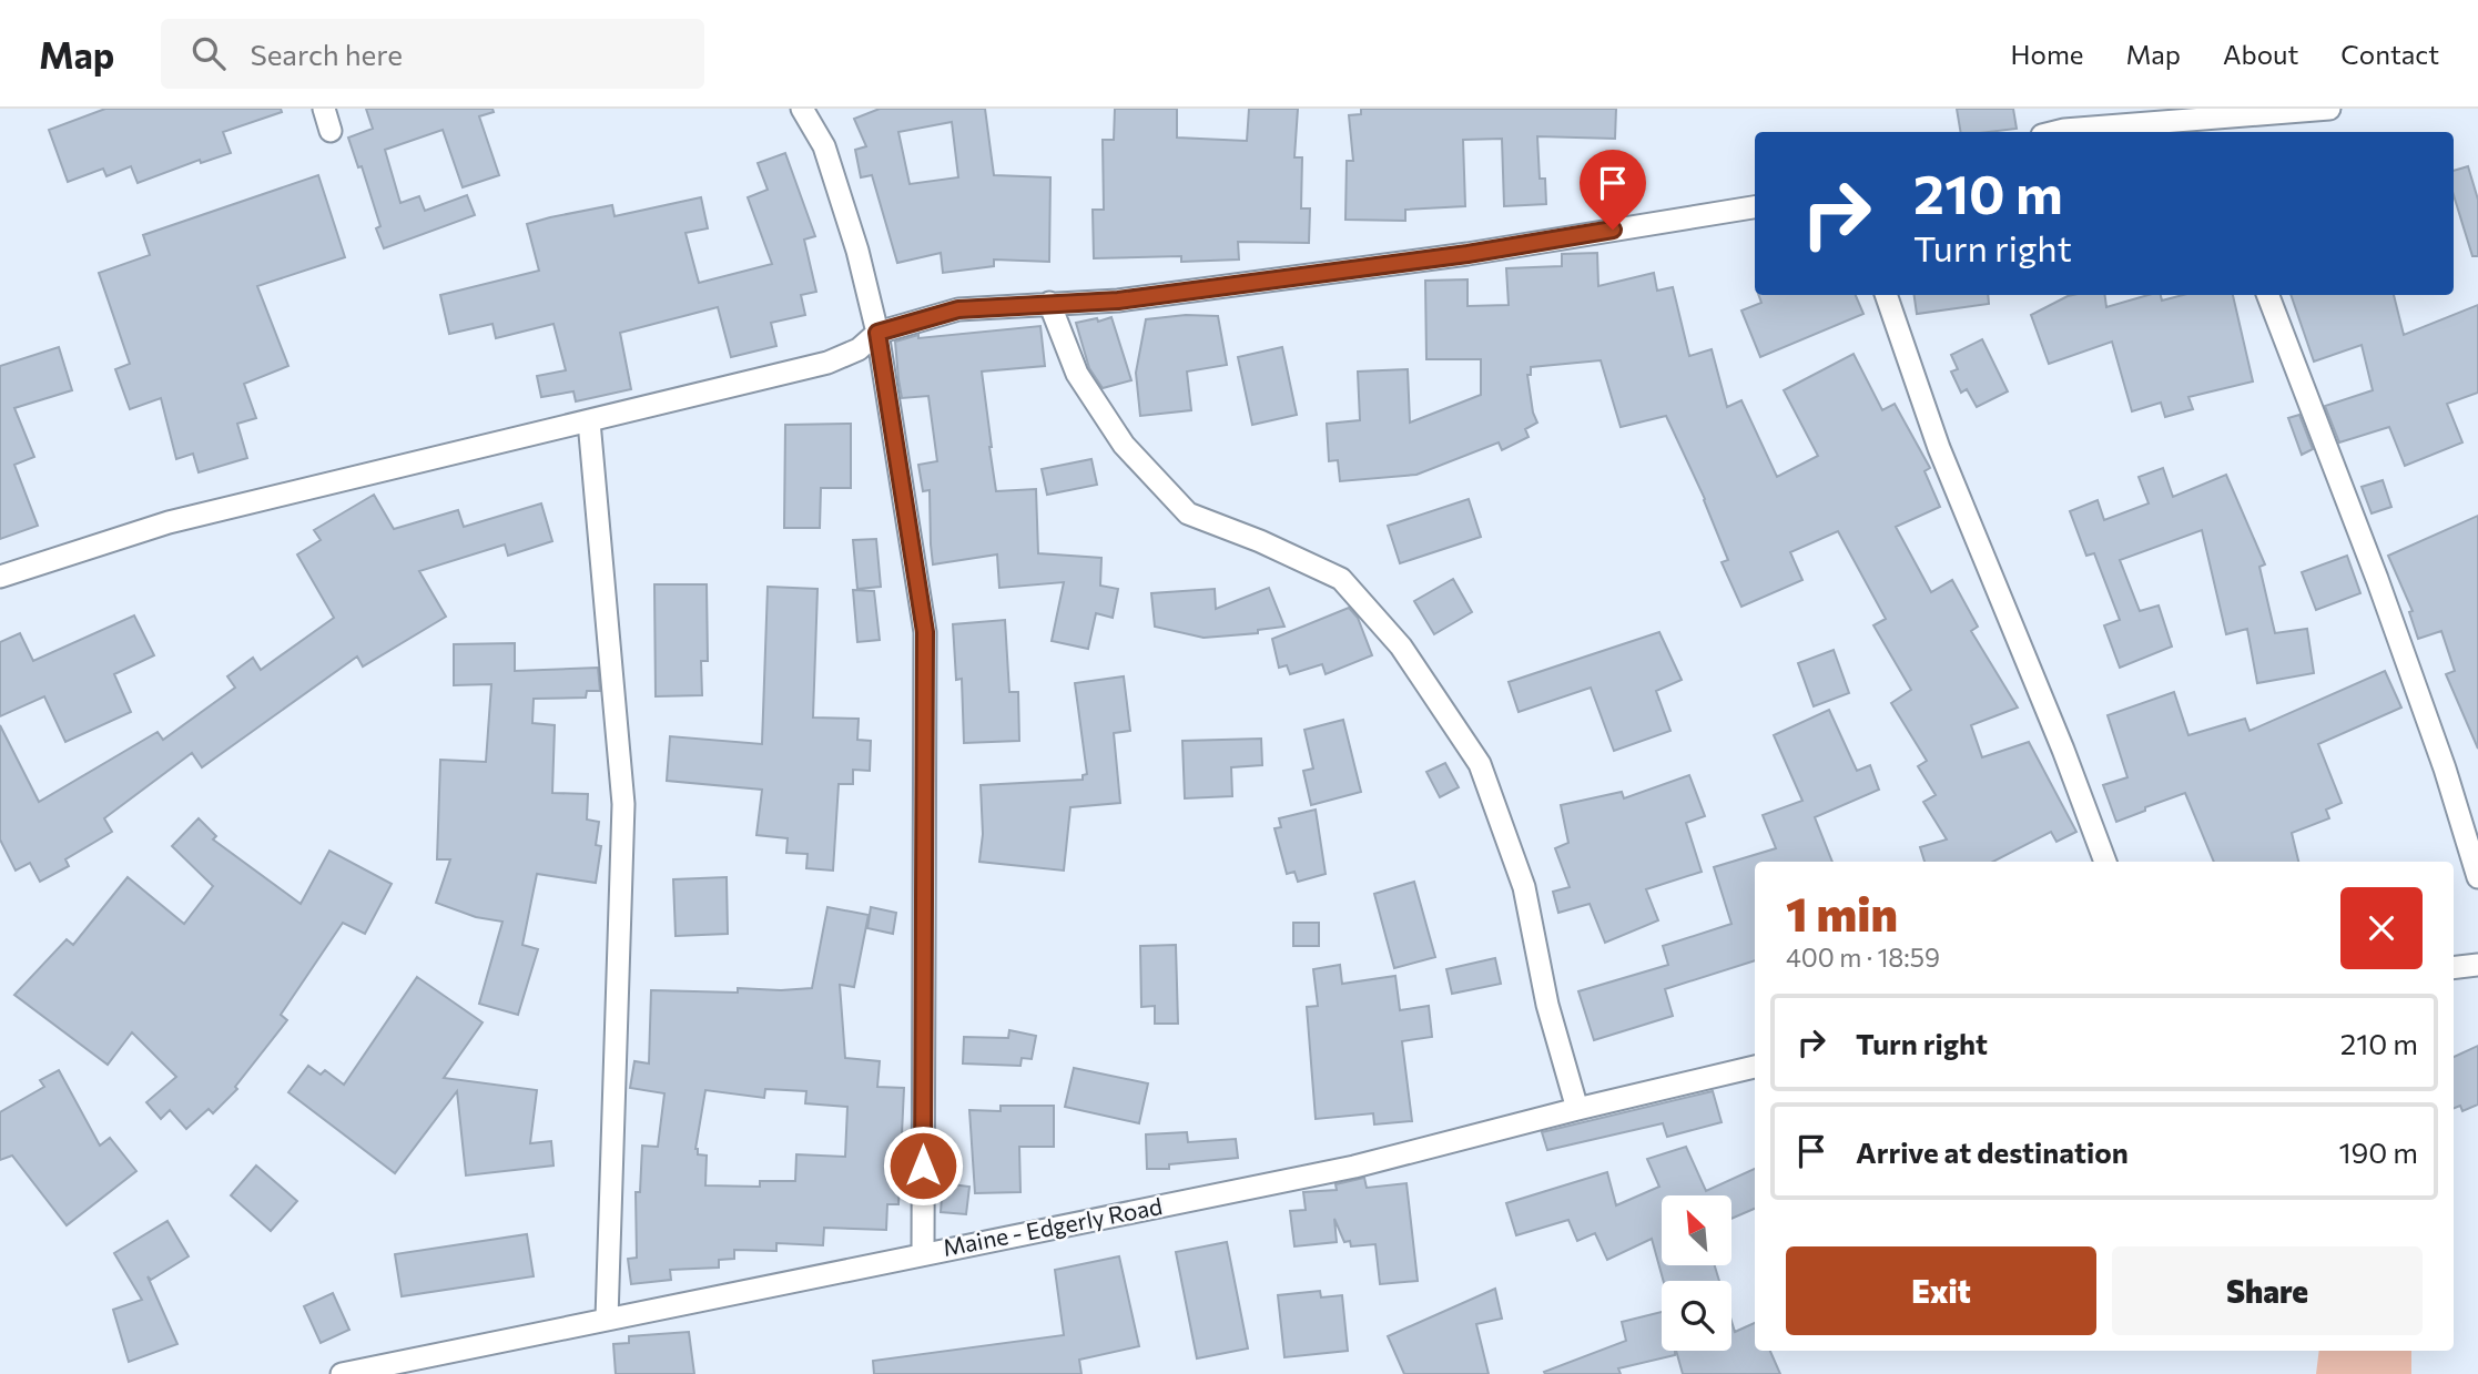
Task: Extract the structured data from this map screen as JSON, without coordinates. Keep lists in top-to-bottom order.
{
  "streets": {
    "street": ["Maine - Edgerly Road"]
  },
  "north": "top left",
  "page": {
    "header": "Map",
    "search": "Search here",
    "nav": [
      "Home",
      "Map",
      "About",
      "Contact"
    ],
    "turn": ["210 m", "Turn right"],
    "heading": ["1 min", "400 m · 18:59"],
    "list": [
      {
        "name": "Turn right",
        "value": "210 m"
      },
      {
        "name": "Arrive at destination",
        "value": "190 m"
      }
    ],
    "buttons": ["Exit", "Share"]
  }
}
